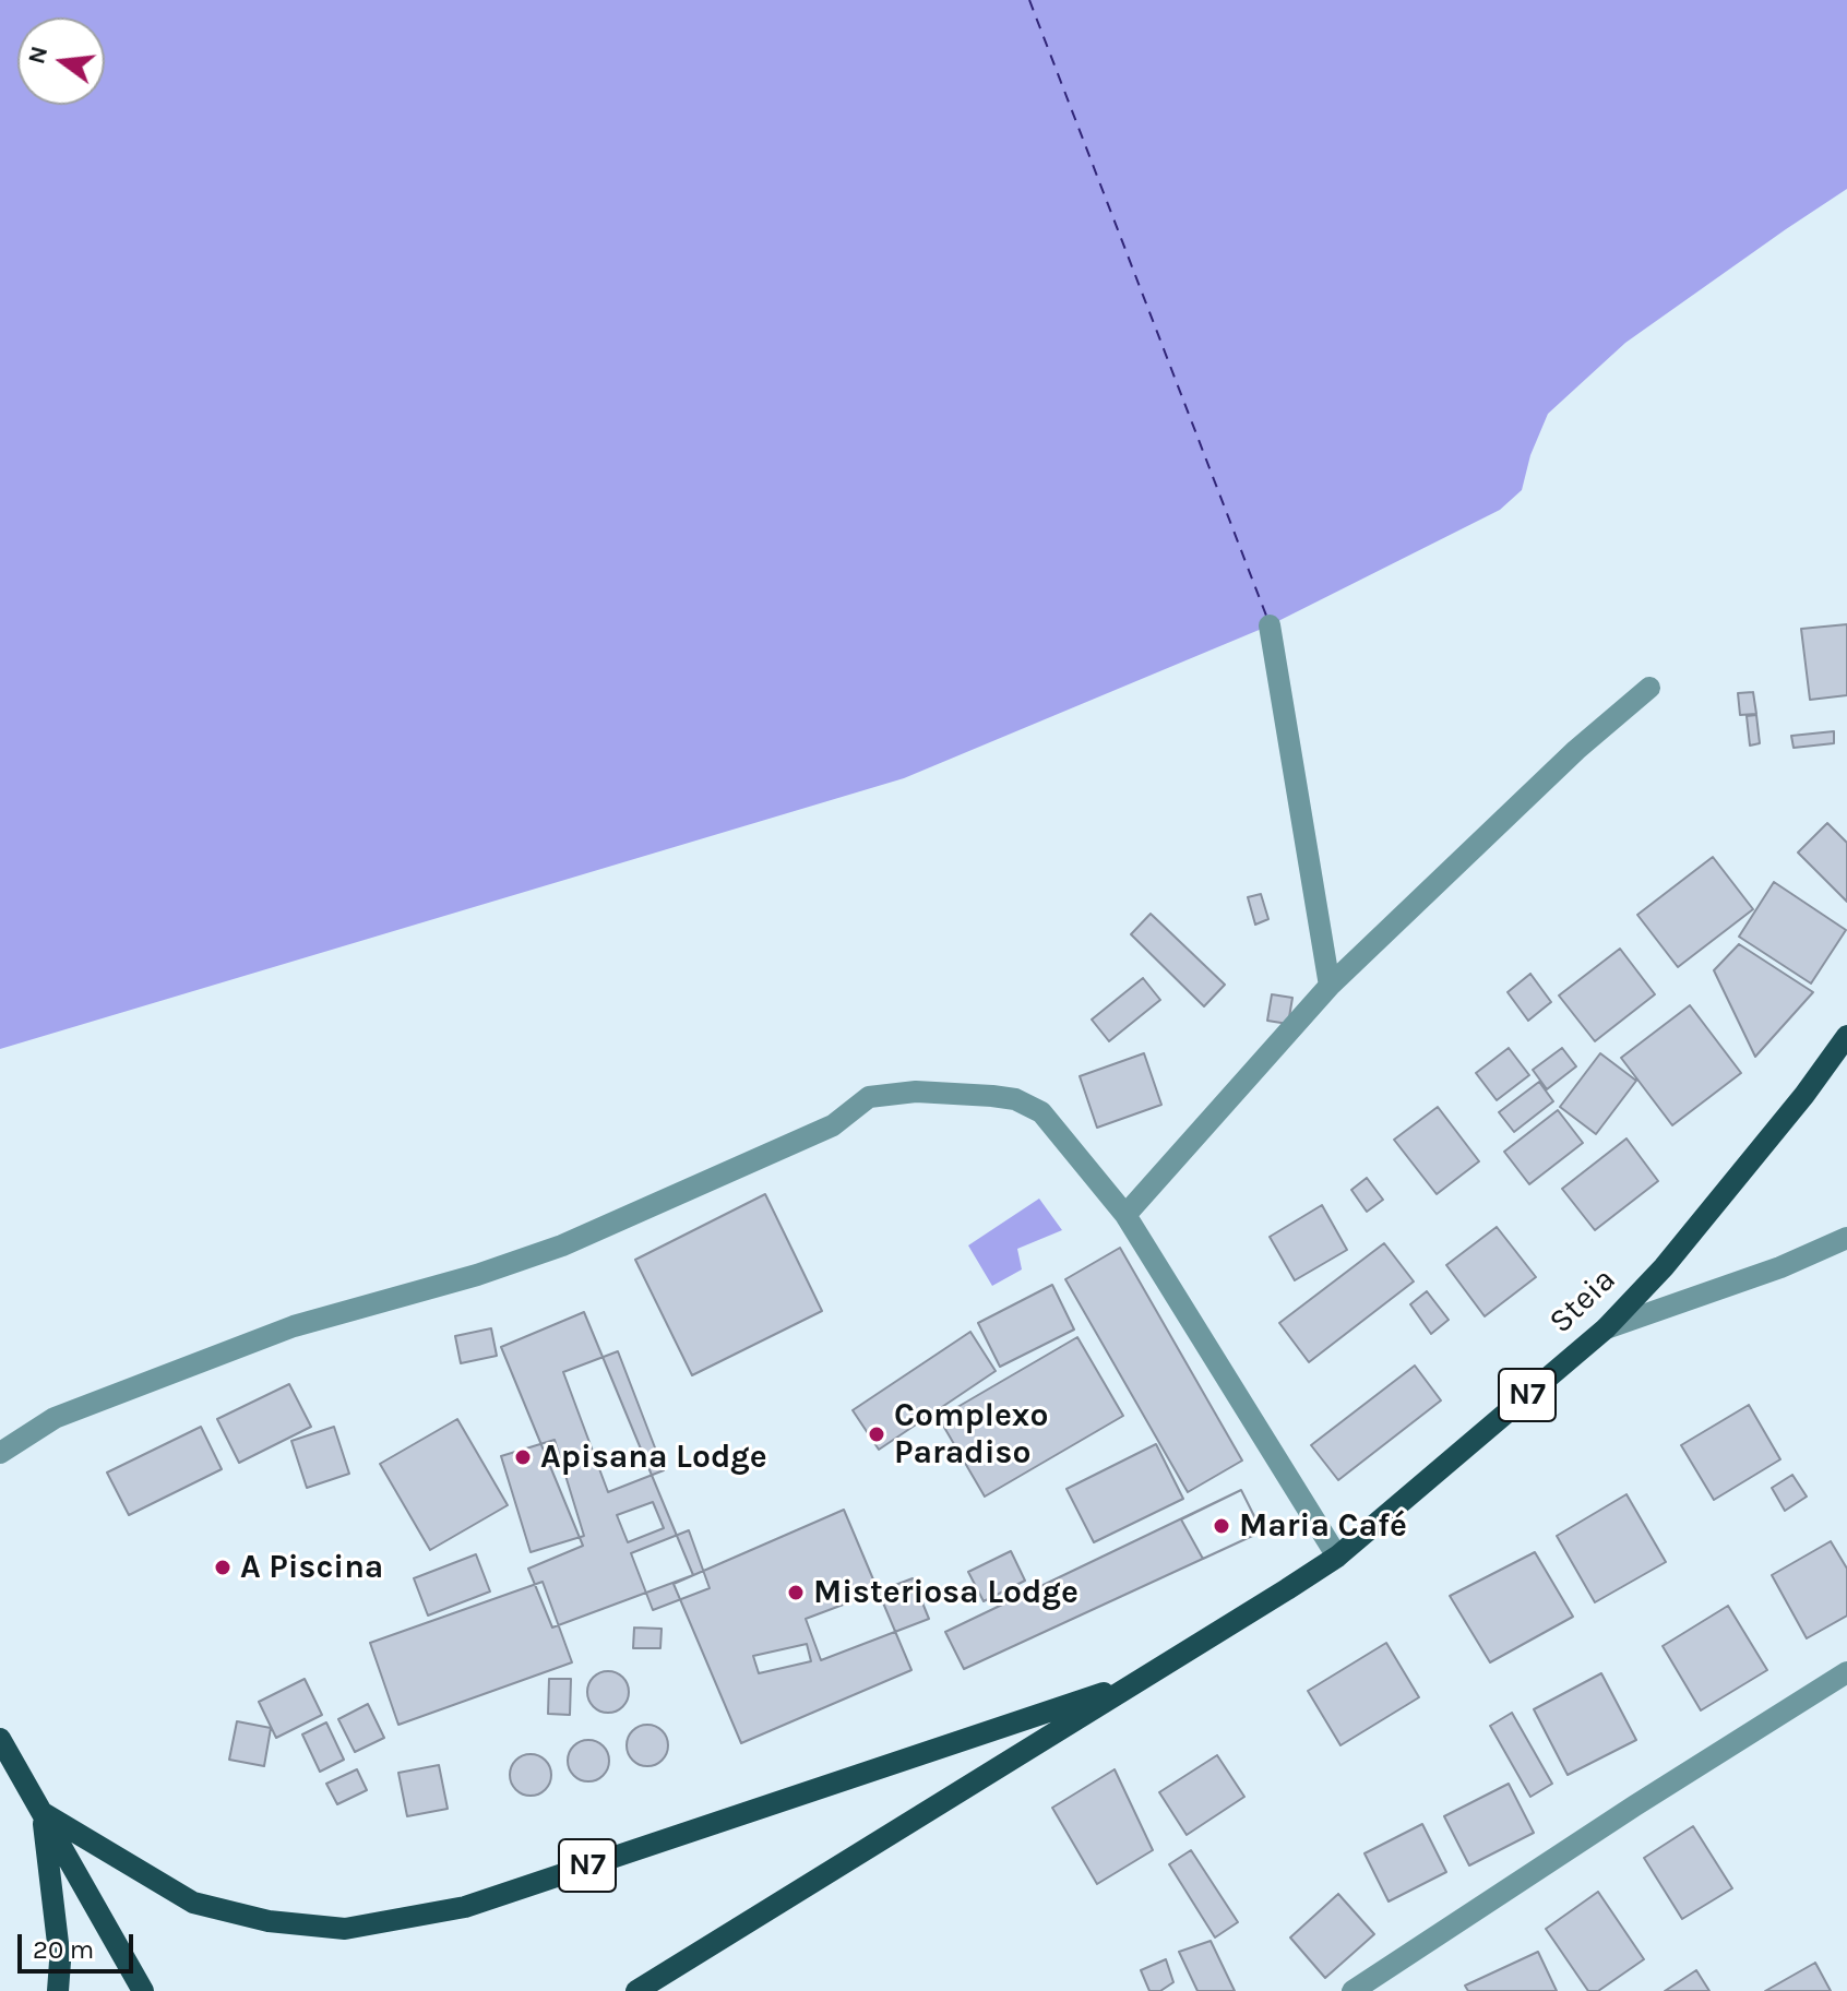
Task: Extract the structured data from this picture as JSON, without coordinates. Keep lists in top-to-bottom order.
{
  "streets": {
    "main road": ["Steia", "N7"]
  },
  "crossings": [
    ["Steia", "N7"]
  ],
  "places": [
    "Complexo Paradiso",
    "Apisana Lodge",
    "Maria Café",
    "A Piscina",
    "Misteriosa Lodge"
  ],
  "scale_bar": "20 m",
  "north": "left"
}
